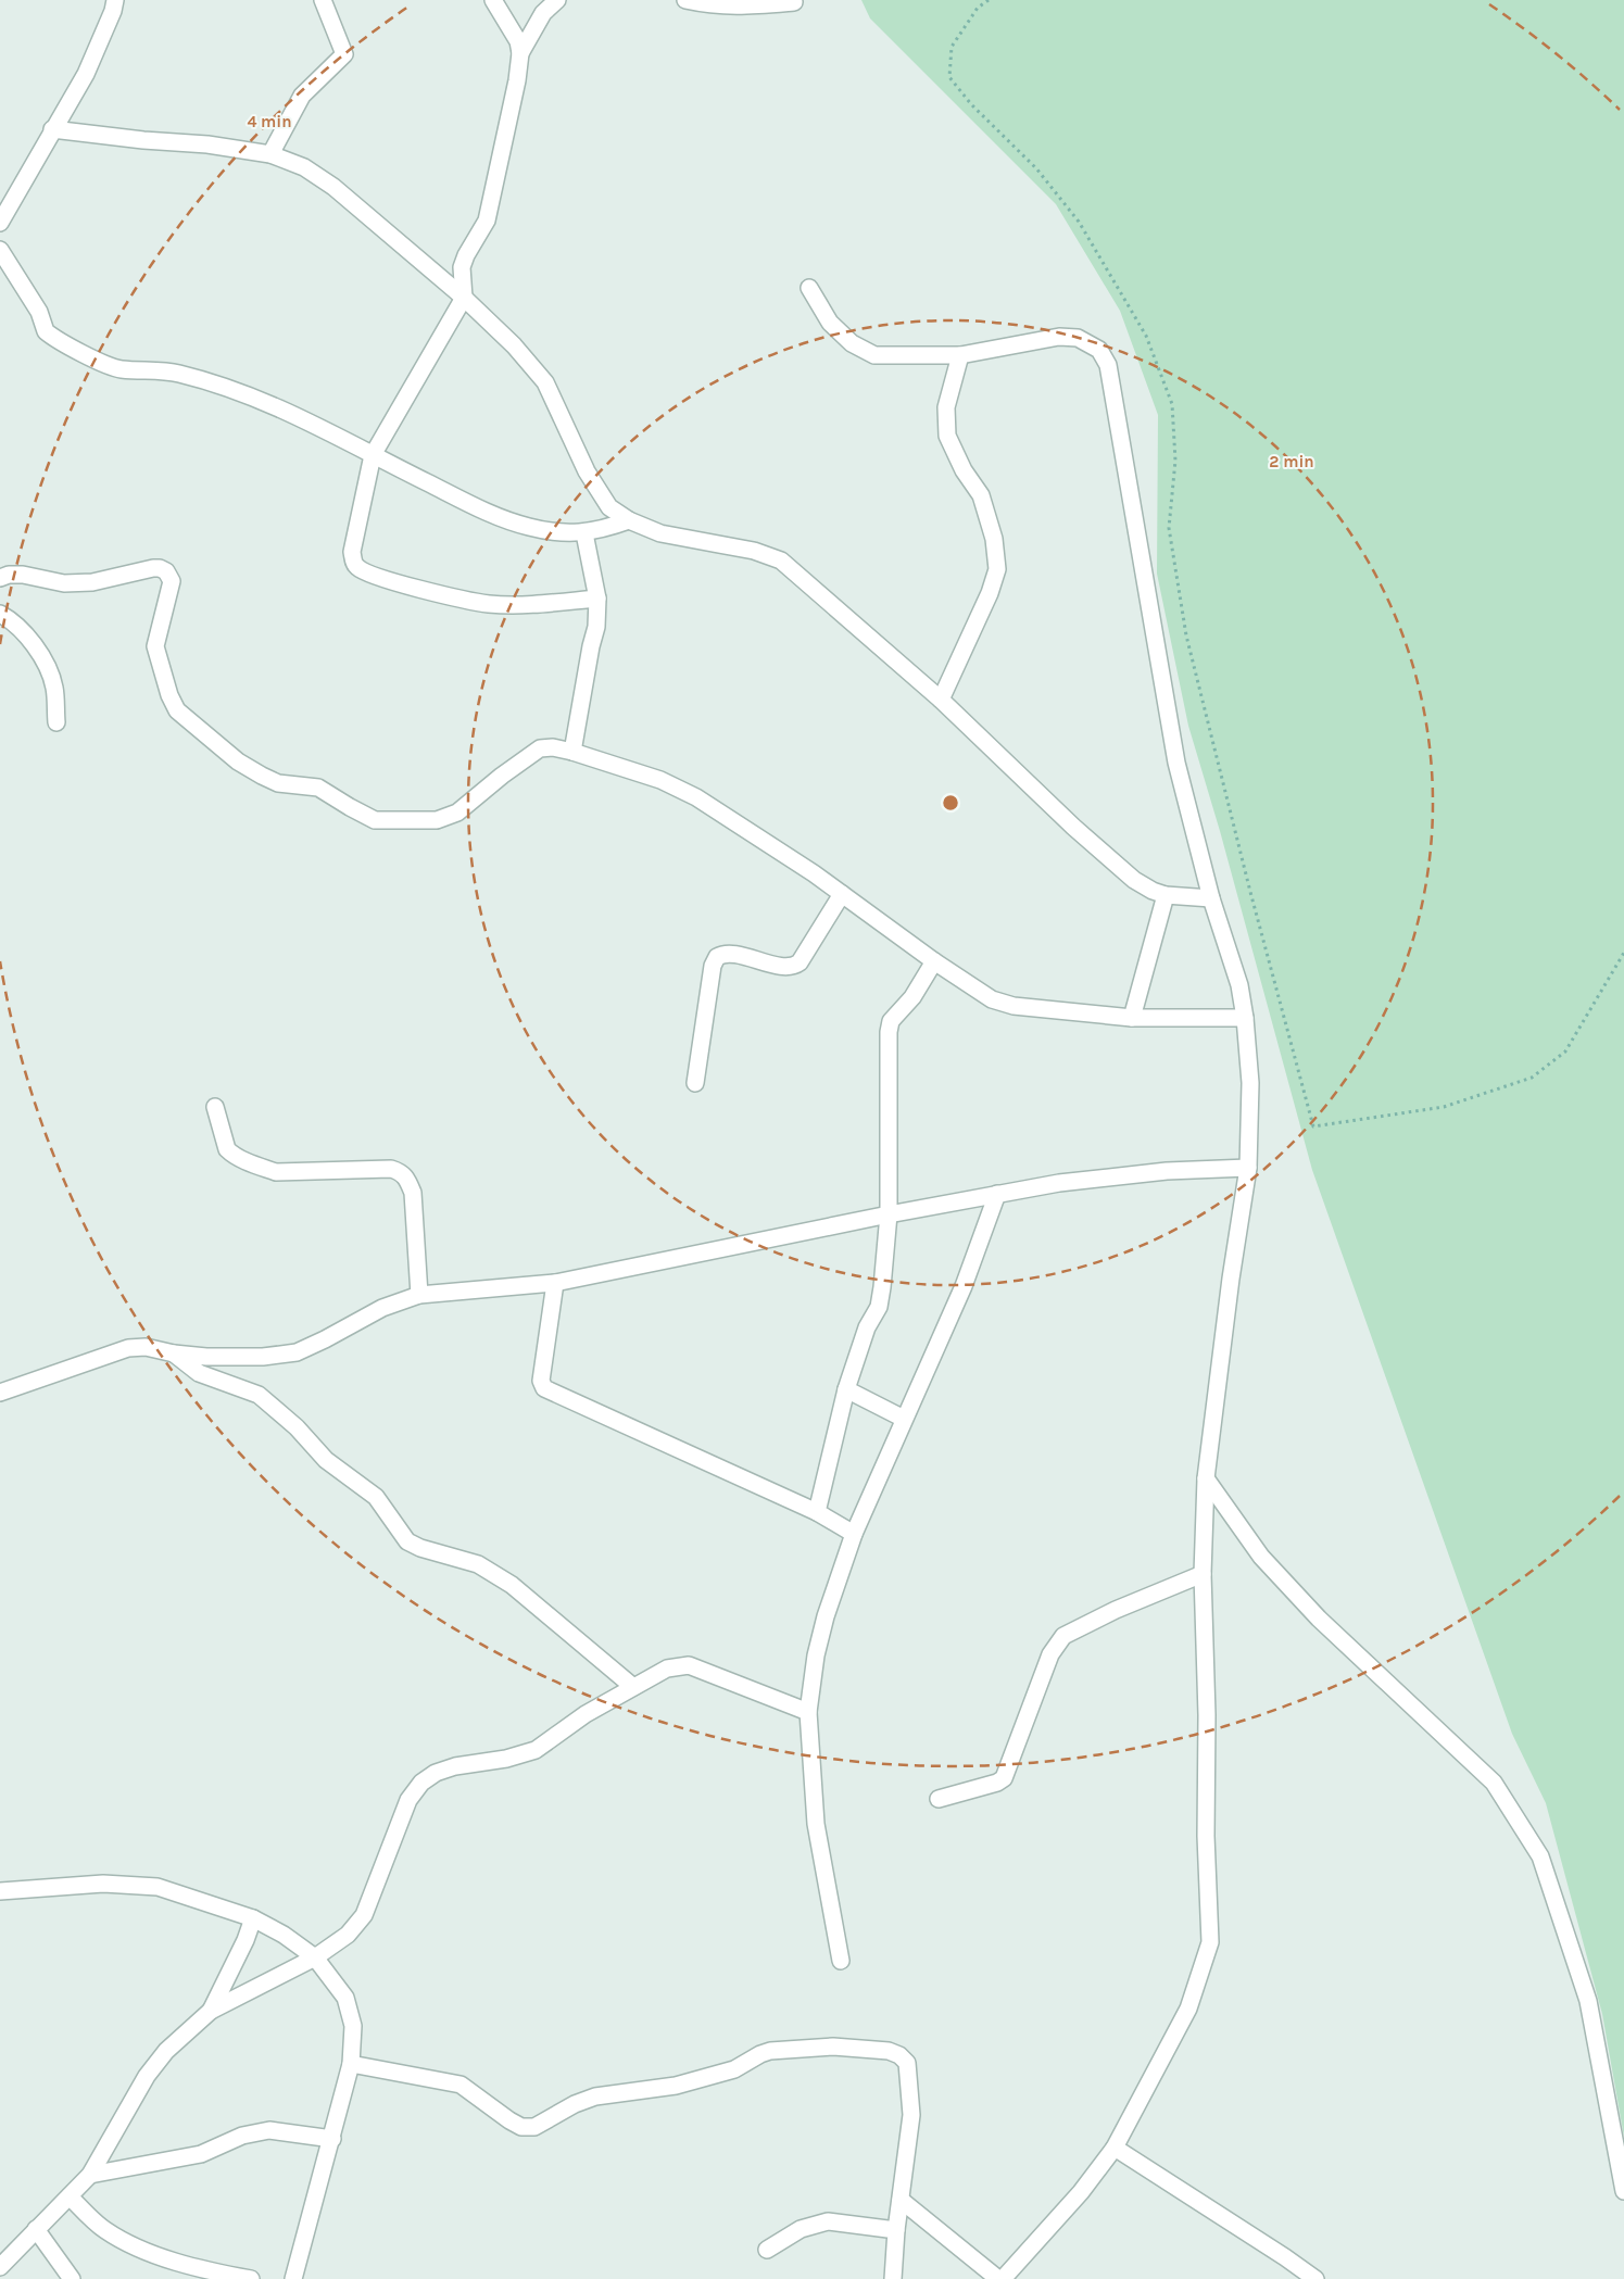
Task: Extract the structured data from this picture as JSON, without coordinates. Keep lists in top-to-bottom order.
{
  "rings": ["4 min", "2 min"]
}
